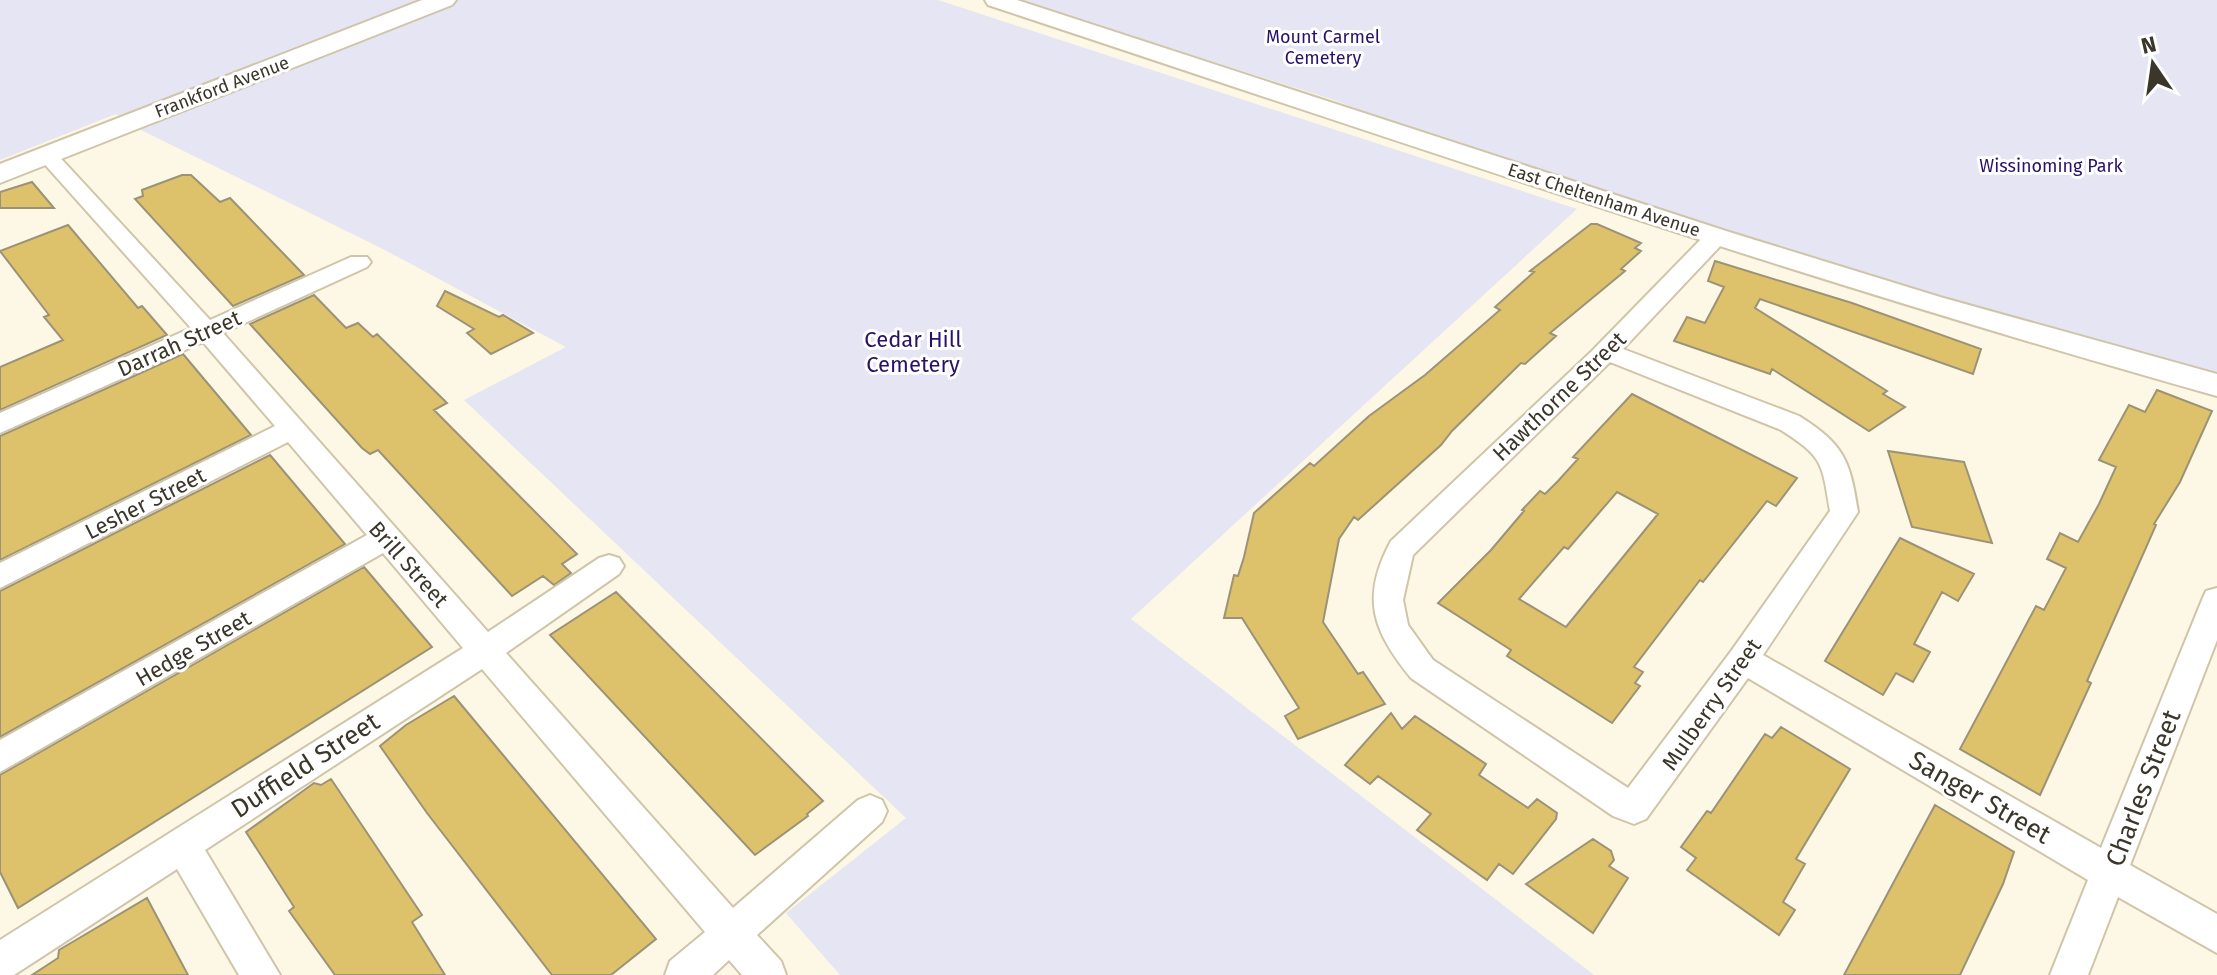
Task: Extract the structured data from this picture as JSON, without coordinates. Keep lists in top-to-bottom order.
{
  "streets": {
    "main road": ["Frankford Avenue"],
    "street": [
      "East Cheltenham Avenue",
      "Darrah Street",
      "Hawthorne Street",
      "Lesher Street",
      "Brill Street",
      "Hedge Street",
      "Mulberry Street",
      "Duffield Street",
      "Charles Street",
      "Sanger Street"
    ]
  },
  "crossings": [
    ["Frankford Avenue", "Brill Street"],
    ["East Cheltenham Avenue", "Hawthorne Street"],
    ["Darrah Street", "Brill Street"],
    ["Hawthorne Street", "Mulberry Street"],
    ["Lesher Street", "Brill Street"],
    ["Brill Street", "Hedge Street"],
    ["Brill Street", "Duffield Street"],
    ["Mulberry Street", "Sanger Street"],
    ["Charles Street", "Sanger Street"]
  ],
  "parks": ["Mount Carmel Cemetery", "Wissinoming Park", "Cedar Hill Cemetery"],
  "north": "top"
}
